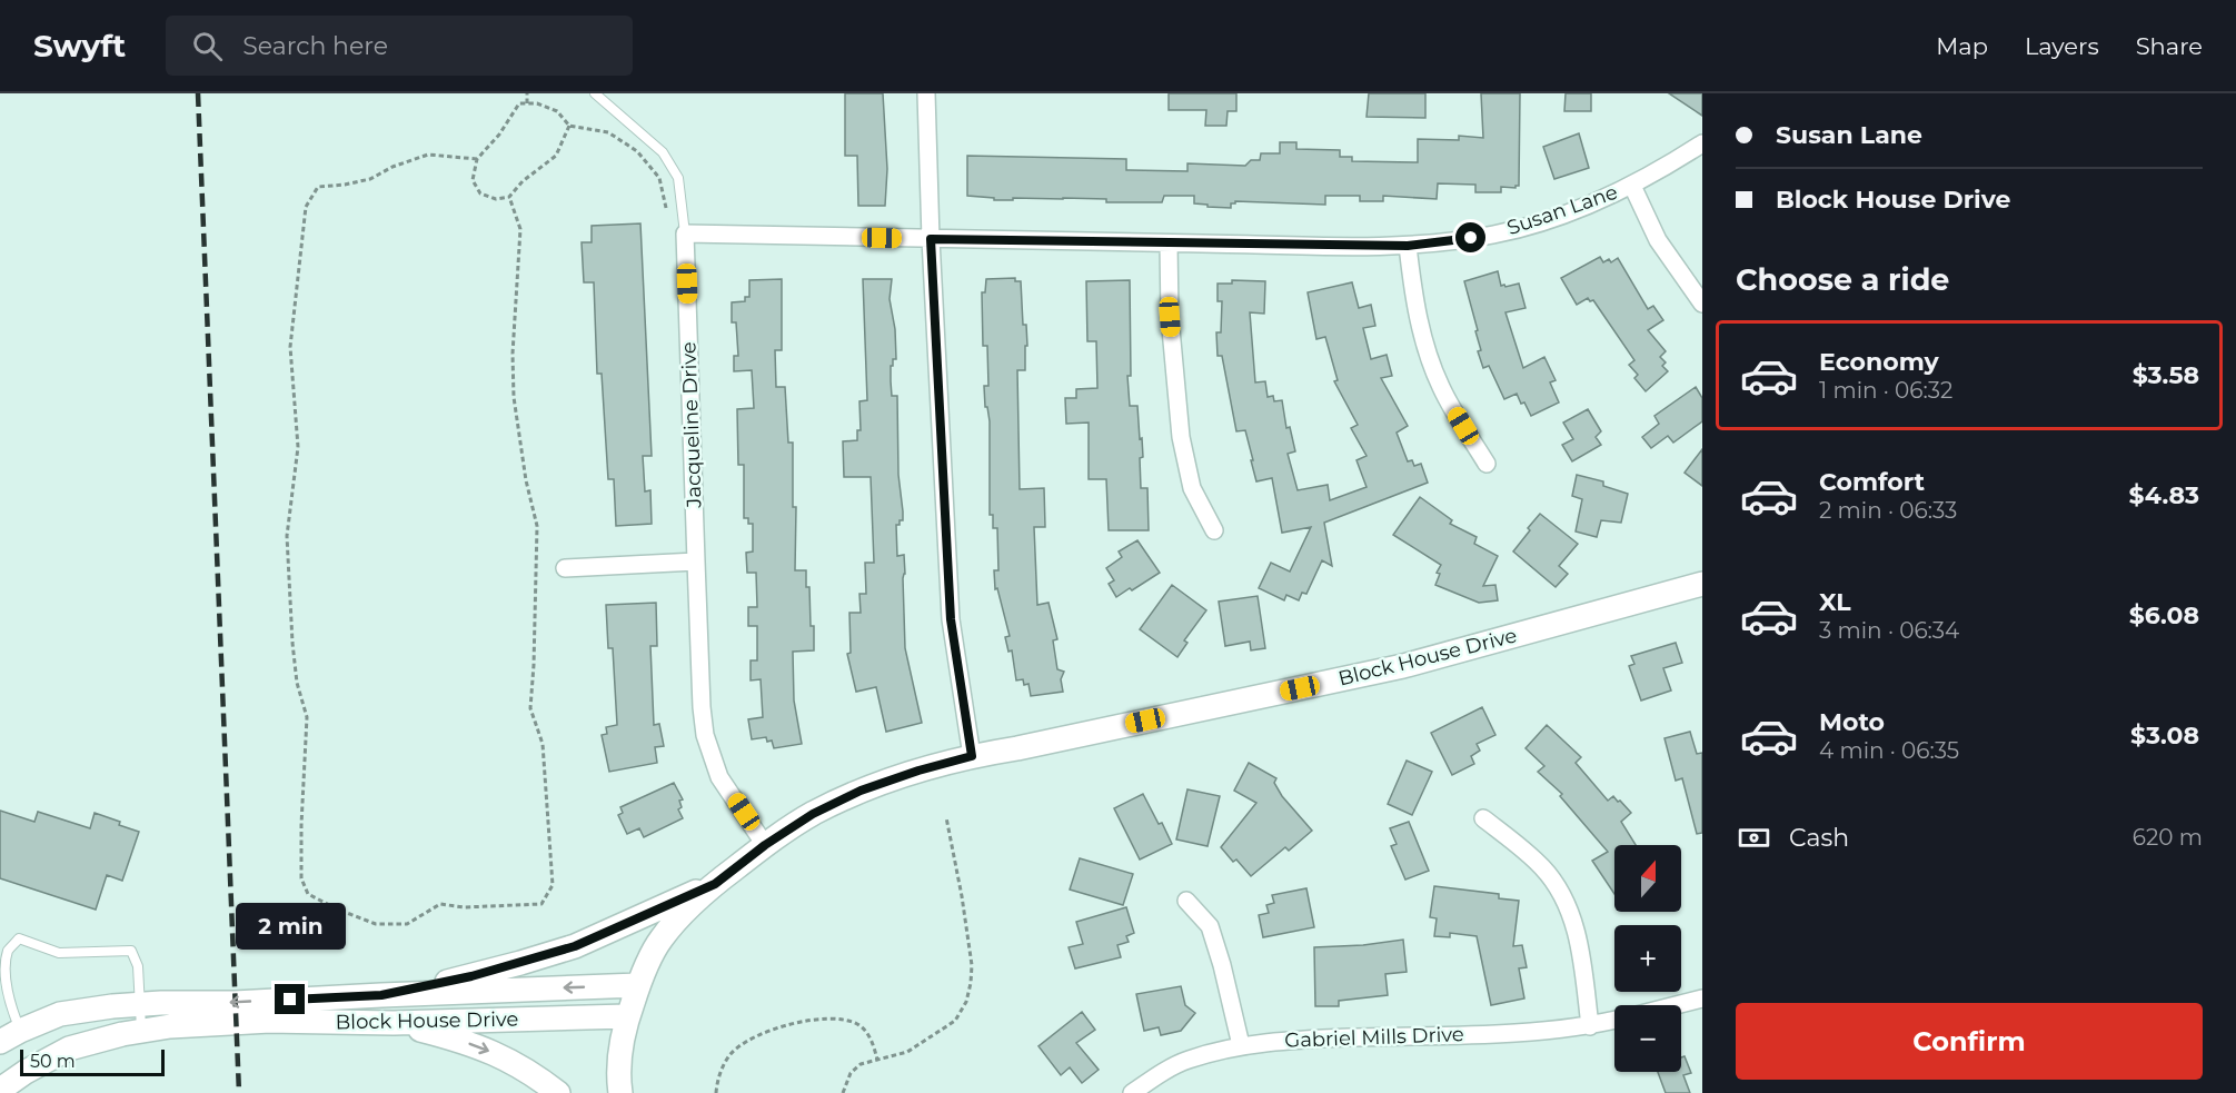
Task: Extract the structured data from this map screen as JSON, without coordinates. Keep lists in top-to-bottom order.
{
  "streets": {
    "street": [
      "Susan Lane",
      "Jacqueline Drive",
      "Block House Drive",
      "Gabriel Mills Drive"
    ]
  },
  "crossings": [
    ["Jacqueline Drive", "Block House Drive"]
  ],
  "scale_bar": "50 m",
  "north": "top",
  "page": {
    "header": "Swyft",
    "search": "Search here",
    "nav": ["Map", "Layers", "Share"],
    "banner": ["Susan Lane", "Block House Drive"],
    "heading": "Choose a ride",
    "list": [
      {
        "name": "Economy",
        "note": "1 min · 06:32",
        "value": "$3.58"
      },
      {
        "name": "Comfort",
        "note": "2 min · 06:33",
        "value": "$4.83"
      },
      {
        "name": "XL",
        "note": "3 min · 06:34",
        "value": "$6.08"
      },
      {
        "name": "Moto",
        "note": "4 min · 06:35",
        "value": "$3.08"
      }
    ],
    "pay": ["Cash", "620 m"],
    "map_buttons": ["+", "−"],
    "bubble": "2 min",
    "buttons": "Confirm",
    "scale": "50 m"
  }
}
